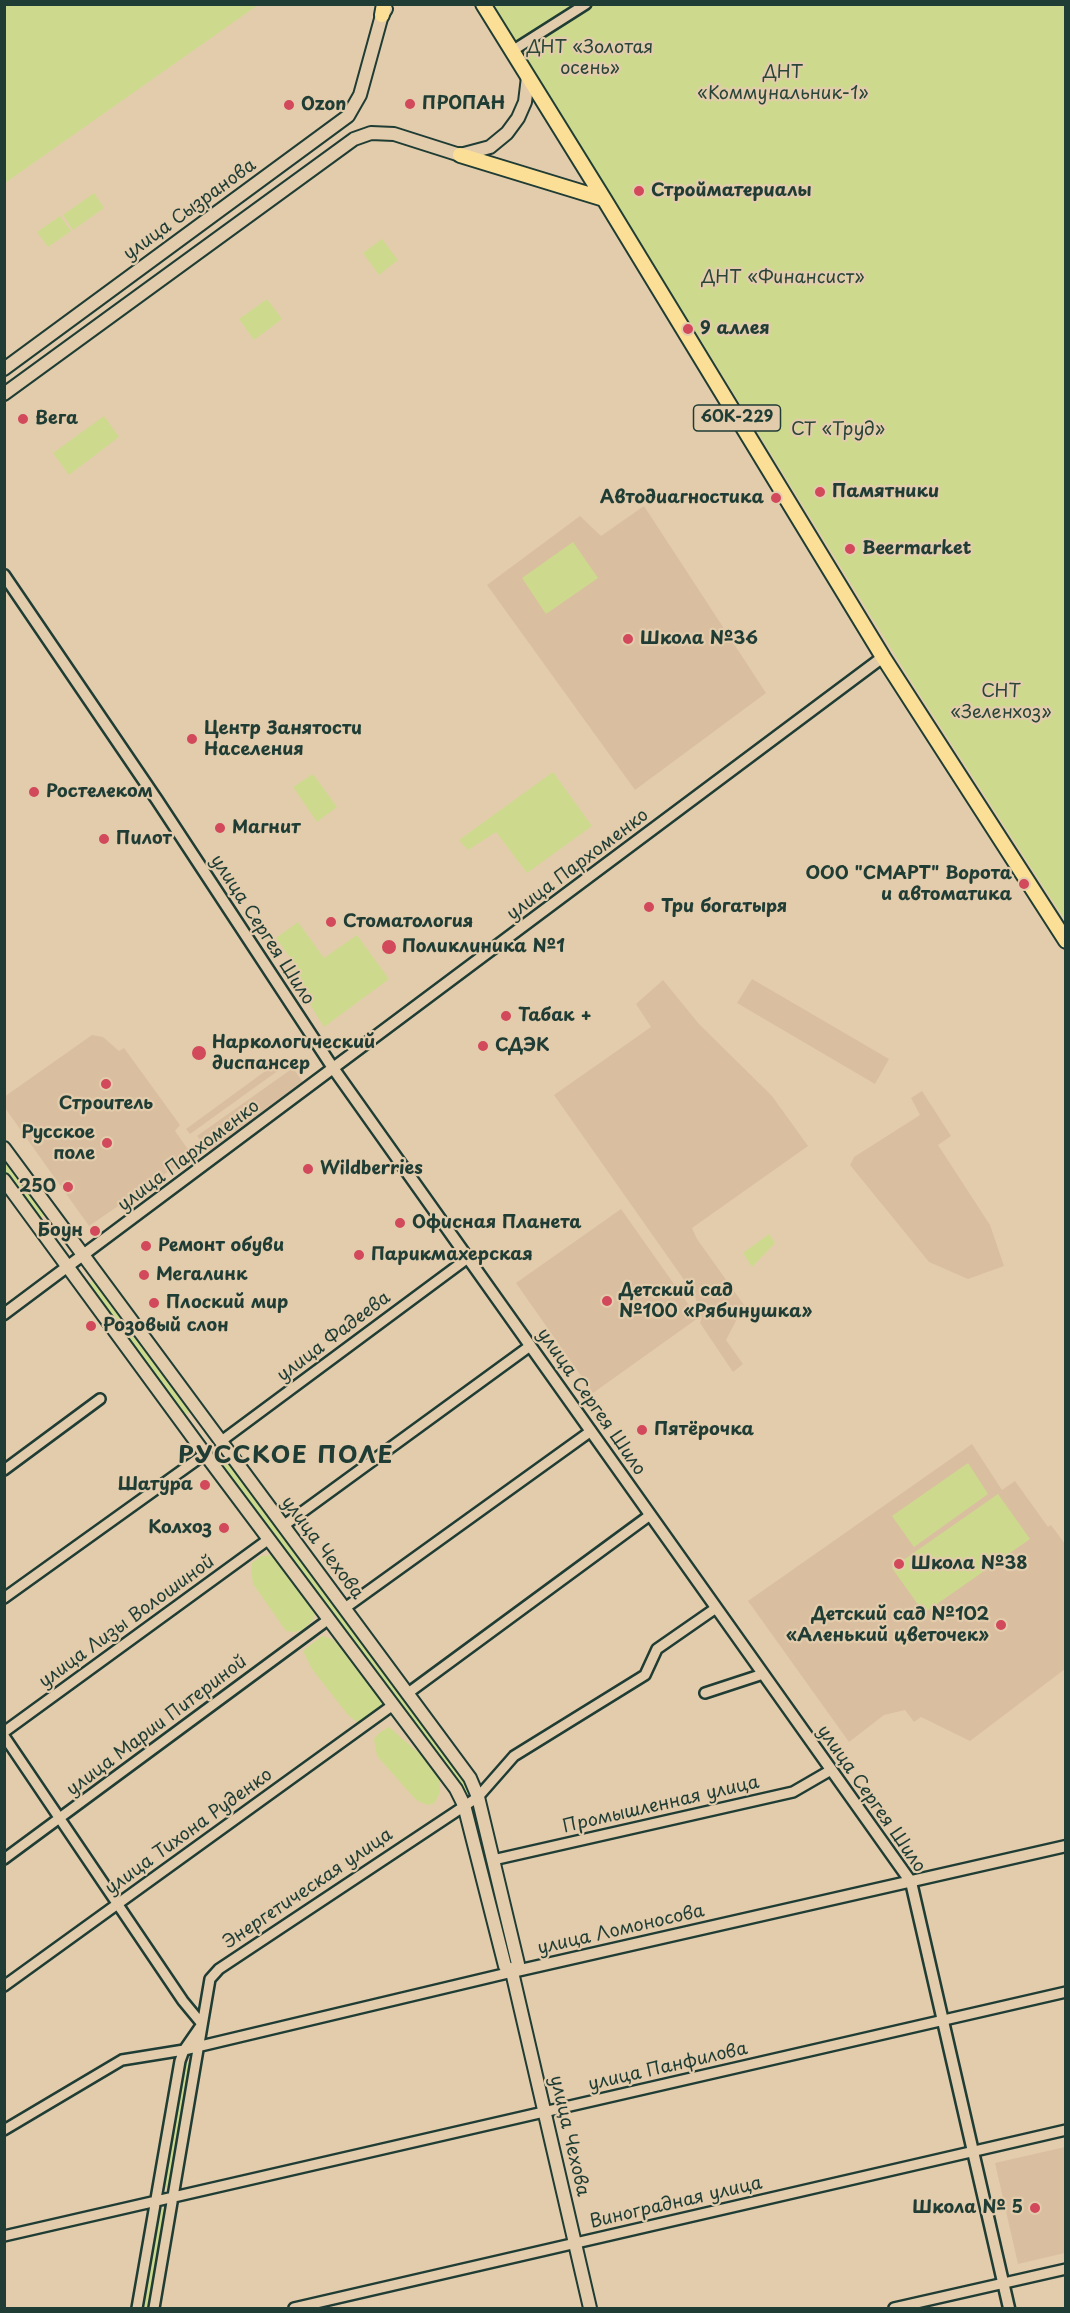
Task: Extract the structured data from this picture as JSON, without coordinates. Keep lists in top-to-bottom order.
{
  "streets": {
    "main road": ["улица Сызранова", "60К-229", "улица Чехова"],
    "street": [
      "улица Пархоменко",
      "улица Сергея Шило",
      "улица Фадеева",
      "улица Лизы Волошиной",
      "улица Марии Питериной",
      "Промышленная улица",
      "улица Тихона Руденко",
      "Энергетическая улица",
      "улица Ломоносова",
      "улица Панфилова",
      "Виноградная улица"
    ]
  },
  "crossings": [
    ["60К-229", "улица Пархоменко"],
    ["улица Пархоменко", "улица Сергея Шило"],
    ["улица Пархоменко", "улица Чехова"],
    ["улица Сергея Шило", "улица Фадеева"],
    ["улица Сергея Шило", "Промышленная улица"],
    ["улица Сергея Шило", "улица Ломоносова"],
    ["улица Сергея Шило", "улица Панфилова"],
    ["улица Сергея Шило", "Виноградная улица"],
    ["улица Фадеева", "улица Чехова"],
    ["улица Чехова", "улица Лизы Волошиной"],
    ["улица Чехова", "улица Марии Питериной"],
    ["улица Чехова", "Промышленная улица"],
    ["улица Чехова", "улица Тихона Руденко"],
    ["улица Чехова", "Энергетическая улица"],
    ["улица Чехова", "улица Ломоносова"],
    ["улица Чехова", "улица Панфилова"],
    ["улица Чехова", "Виноградная улица"],
    ["Энергетическая улица", "улица Ломоносова"],
    ["Энергетическая улица", "улица Панфилова"]
  ],
  "districts": ["РУССКОЕ ПОЛЕ"],
  "parks": [
    "ДНТ «Золотая осень»",
    "ДНТ «Коммунальник-1»",
    "ДНТ «Финансист»",
    "СТ «Труд»",
    "СНТ «Зеленхоз»"
  ],
  "places": [
    "ПРОПАН",
    "Ozon",
    "Стройматериалы",
    "9 аллея",
    "Вега",
    "Памятники",
    "Автодиагностика",
    "Beermarket",
    "Школа №36",
    "Центр Занятости Населения",
    "Ростелеком",
    "Магнит",
    "Пилот",
    "ООО \"СМАРТ\" Ворота и автоматика",
    "Три богатыря",
    "Стоматология",
    "Поликлиника №1",
    "Табак +",
    "СДЭК",
    "Наркологический диспансер",
    "Строитель",
    "Русское поле",
    "Wildberries",
    "250",
    "Офисная Планета",
    "Боун",
    "Ремонт обуви",
    "Парикмахерская",
    "Мегалинк",
    "Детский сад №100 «Рябинушка»",
    "Плоский мир",
    "Розовый слон",
    "Пятёрочка",
    "Шатура",
    "Колхоз",
    "Школа №38",
    "Детский сад №102 «Аленький цветочек»",
    "Школа № 5"
  ]
}
